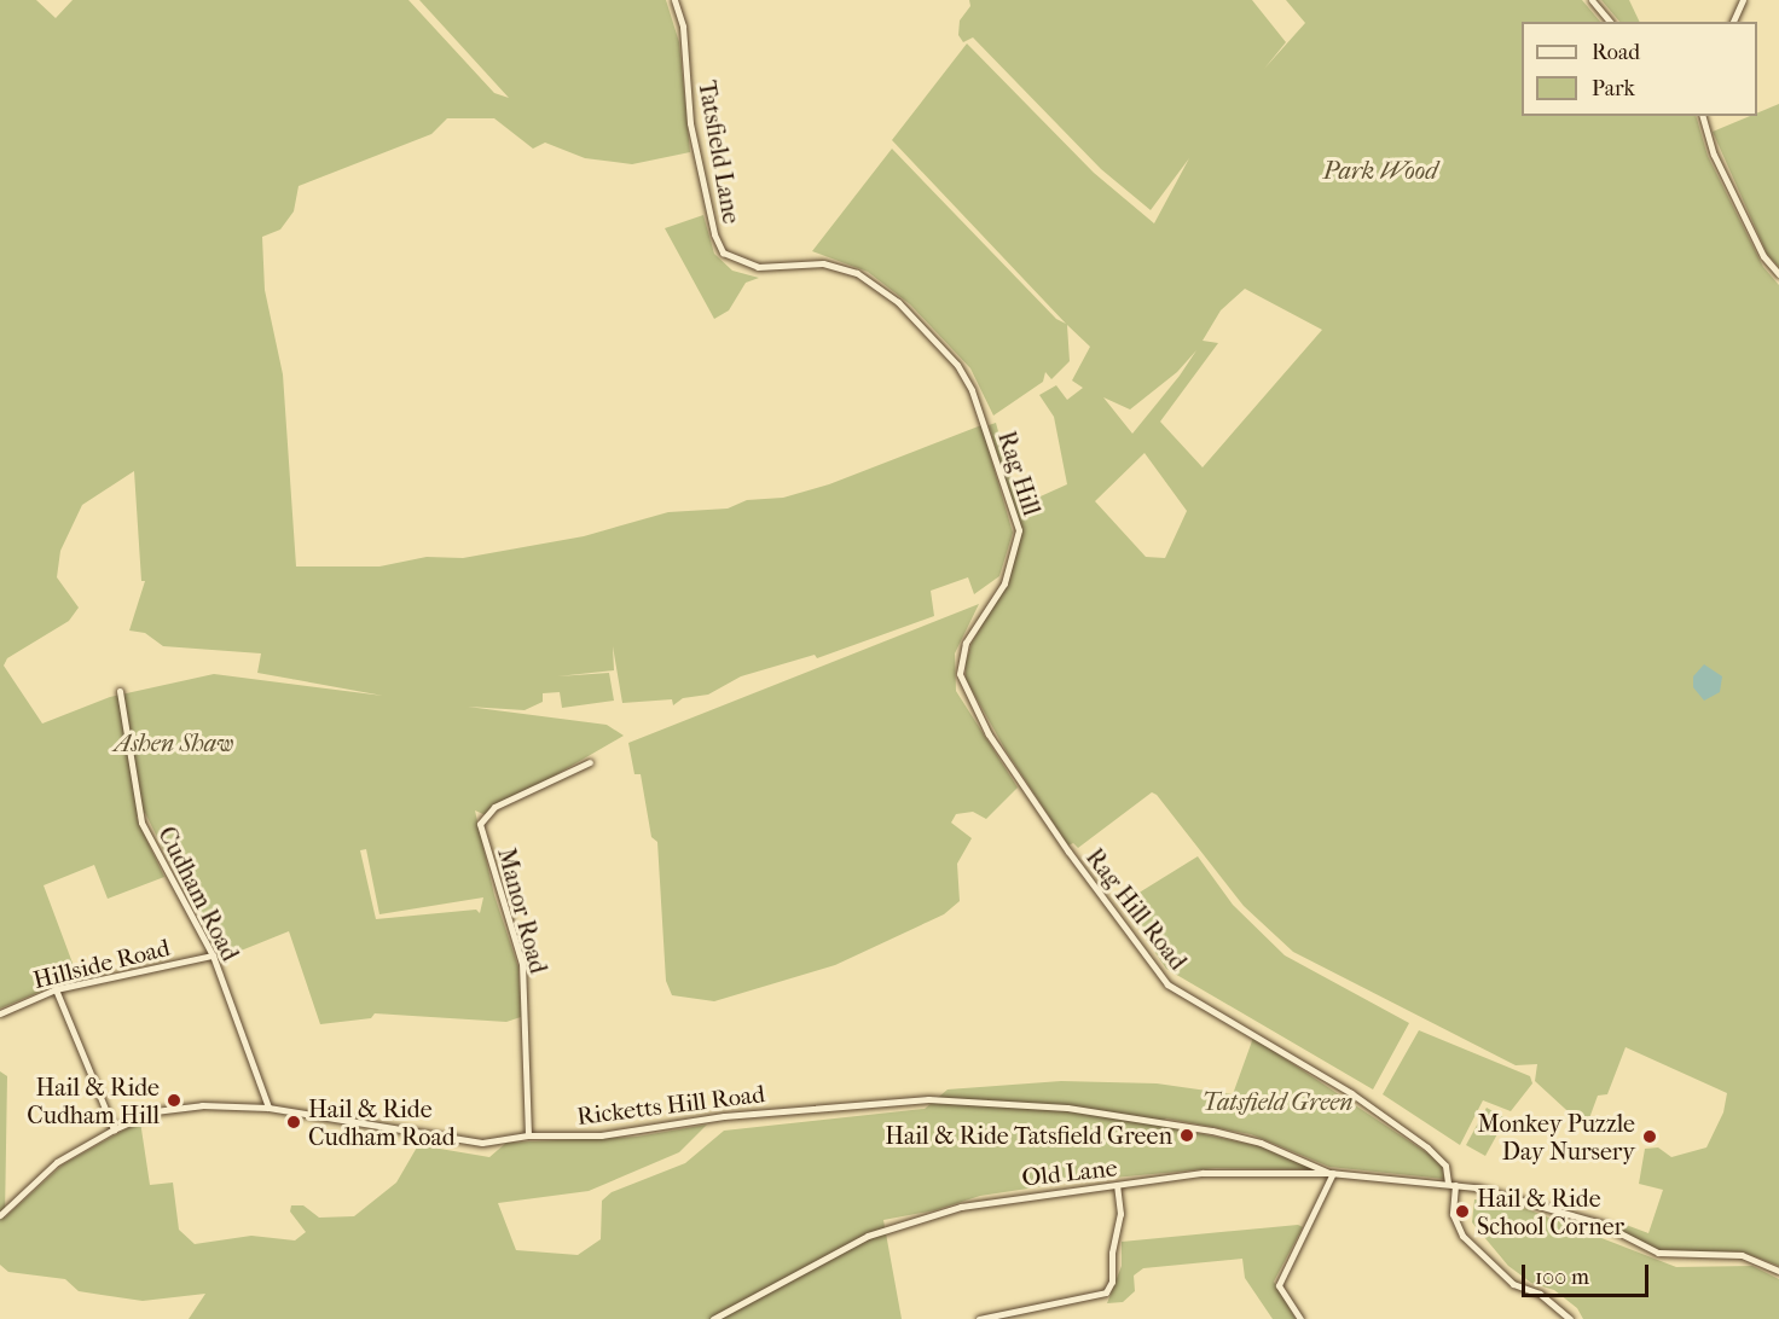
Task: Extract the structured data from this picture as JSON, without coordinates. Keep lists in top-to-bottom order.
{
  "streets": {
    "street": [
      "Tatsfield Lane",
      "Rag Hill",
      "Cudham Road",
      "Rag Hill Road",
      "Manor Road",
      "Hillside Road",
      "Ricketts Hill Road",
      "Old Lane"
    ]
  },
  "crossings": [
    ["Tatsfield Lane", "Rag Hill"],
    ["Rag Hill", "Rag Hill Road"],
    ["Cudham Road", "Hillside Road"],
    ["Cudham Road", "Ricketts Hill Road"],
    ["Rag Hill Road", "Old Lane"],
    ["Manor Road", "Ricketts Hill Road"],
    ["Ricketts Hill Road", "Old Lane"]
  ],
  "parks": ["Park Wood", "Ashen Shaw", "Tatsfield Green"],
  "places": [
    "Hail & Ride Cudham Hill",
    "Hail & Ride Cudham Road",
    "Hail & Ride Tatsfield Green",
    "Monkey Puzzle Day Nursery",
    "Hail & Ride School Corner"
  ],
  "legend": ["Road", "Park"],
  "scale_bar": "100 m"
}
